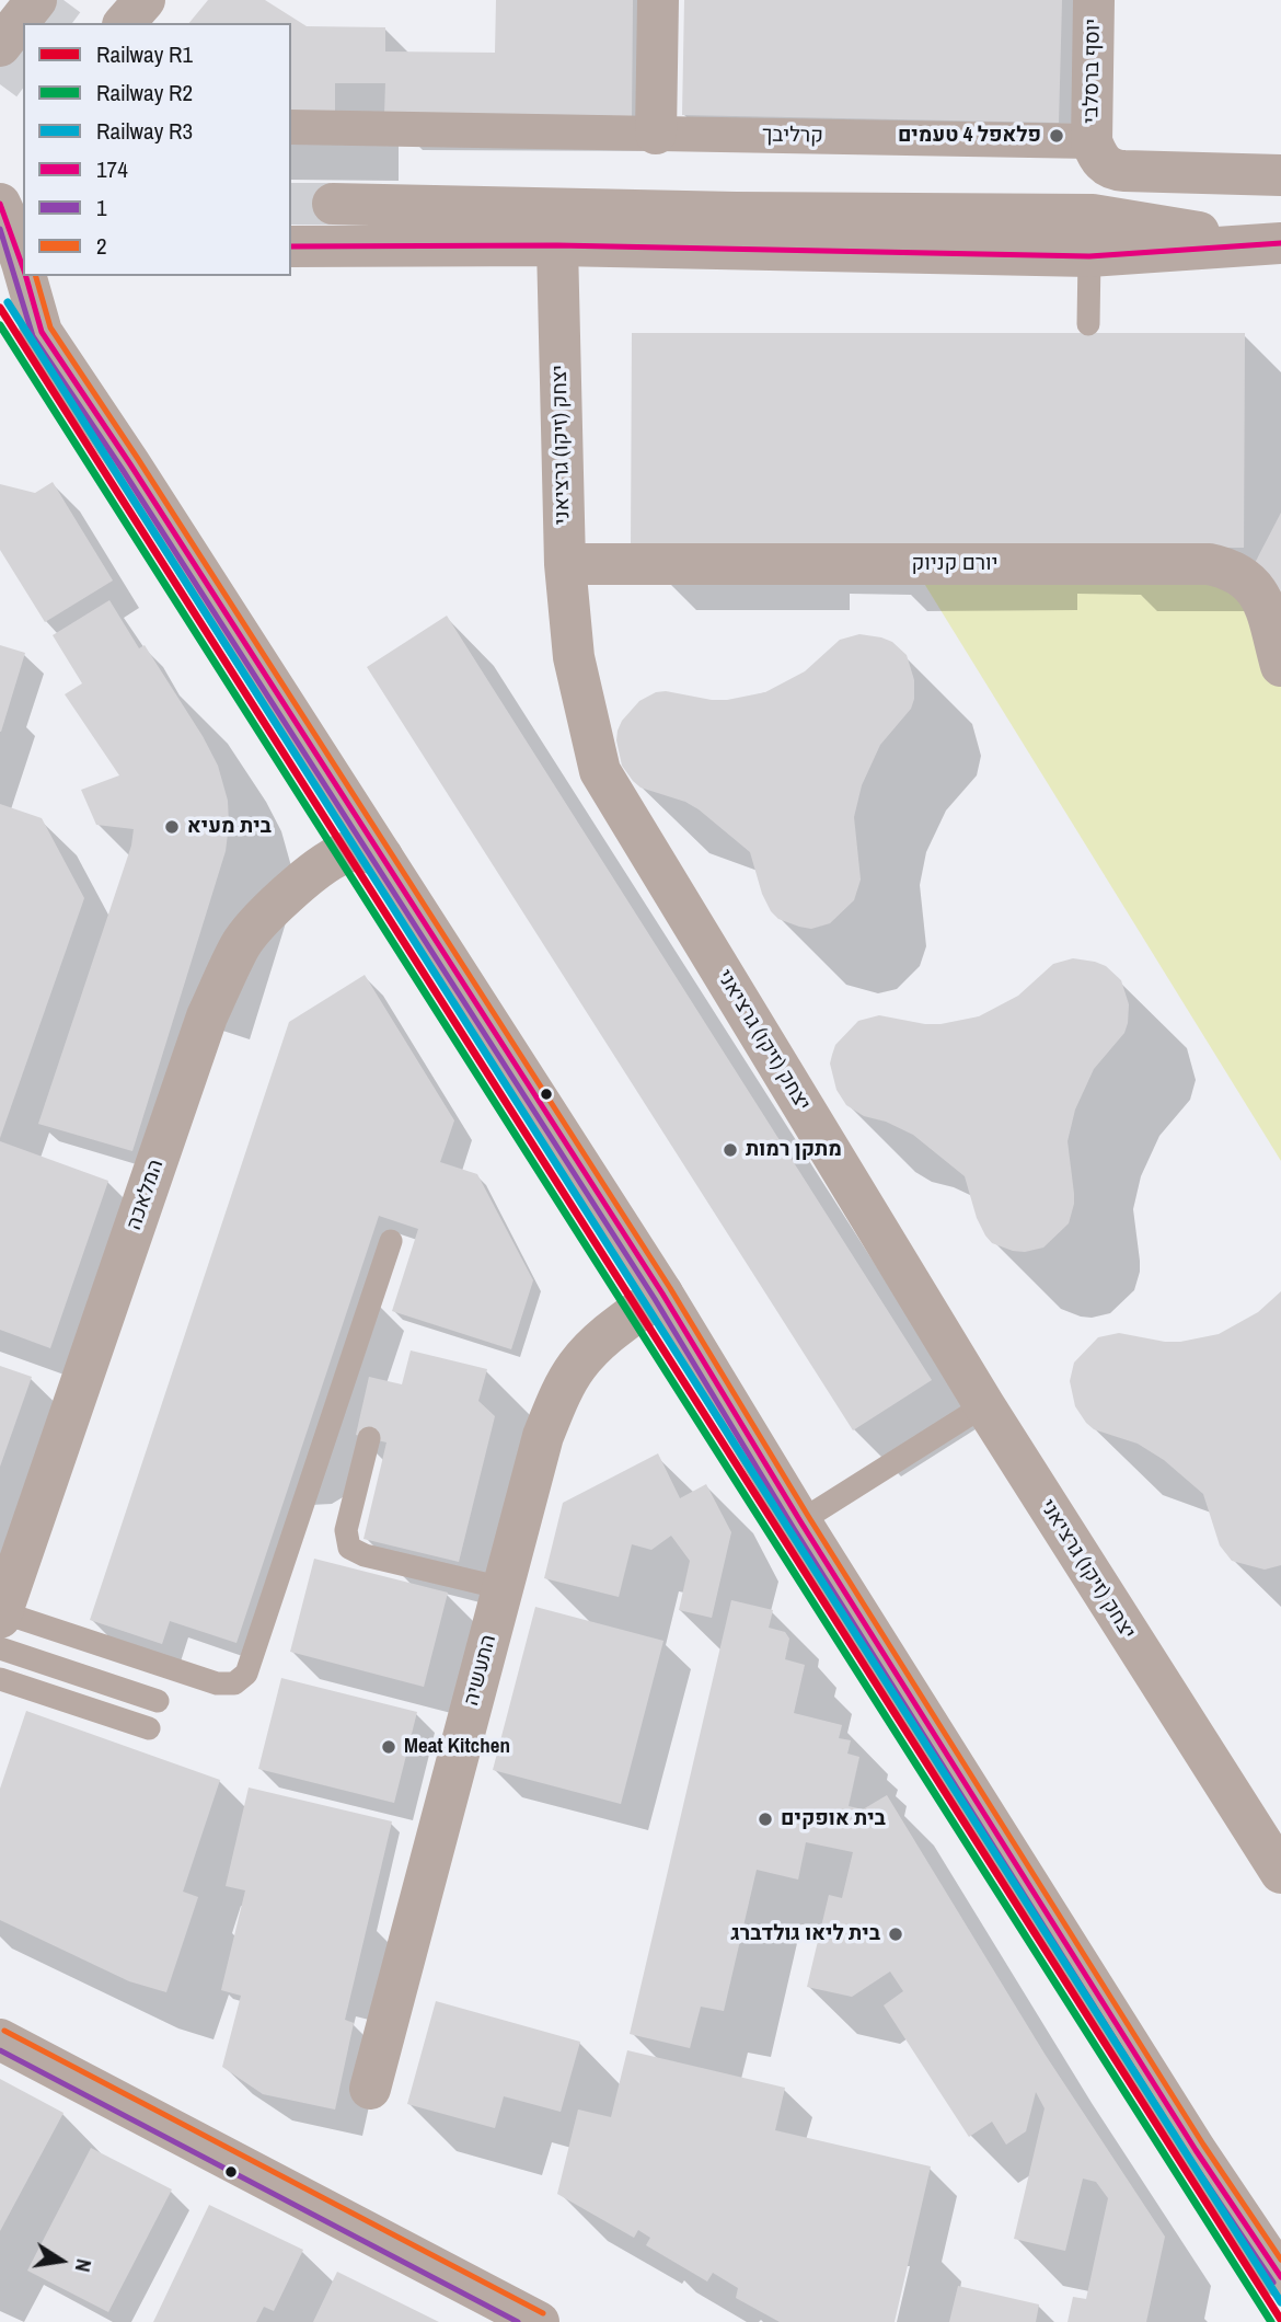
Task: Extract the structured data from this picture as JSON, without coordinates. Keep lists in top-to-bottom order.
{
  "streets": {
    "street": [
      "יוסף ברסלבי",
      "קרליבך",
      "יצחק (זיקו) גרציאני",
      "יורם קניוק",
      "המלאכה",
      "התעשיה"
    ]
  },
  "crossings": [
    ["יוסף ברסלבי", "קרליבך"],
    ["יצחק (זיקו) גרציאני", "יורם קניוק"]
  ],
  "places": [
    "פלאפל 4 טעמים",
    "בית מעיא",
    "מתקן רמות",
    "Meat Kitchen",
    "בית אופקים",
    "בית ליאו גולדברג"
  ],
  "lines": [
    "transit line 174",
    "transit line 1",
    "transit line 2",
    "rail line R3",
    "rail line R1",
    "rail line R2"
  ],
  "legend": [
    "Railway R1",
    "Railway R2",
    "Railway R3",
    "174",
    "1",
    "2"
  ],
  "north": "right"
}
